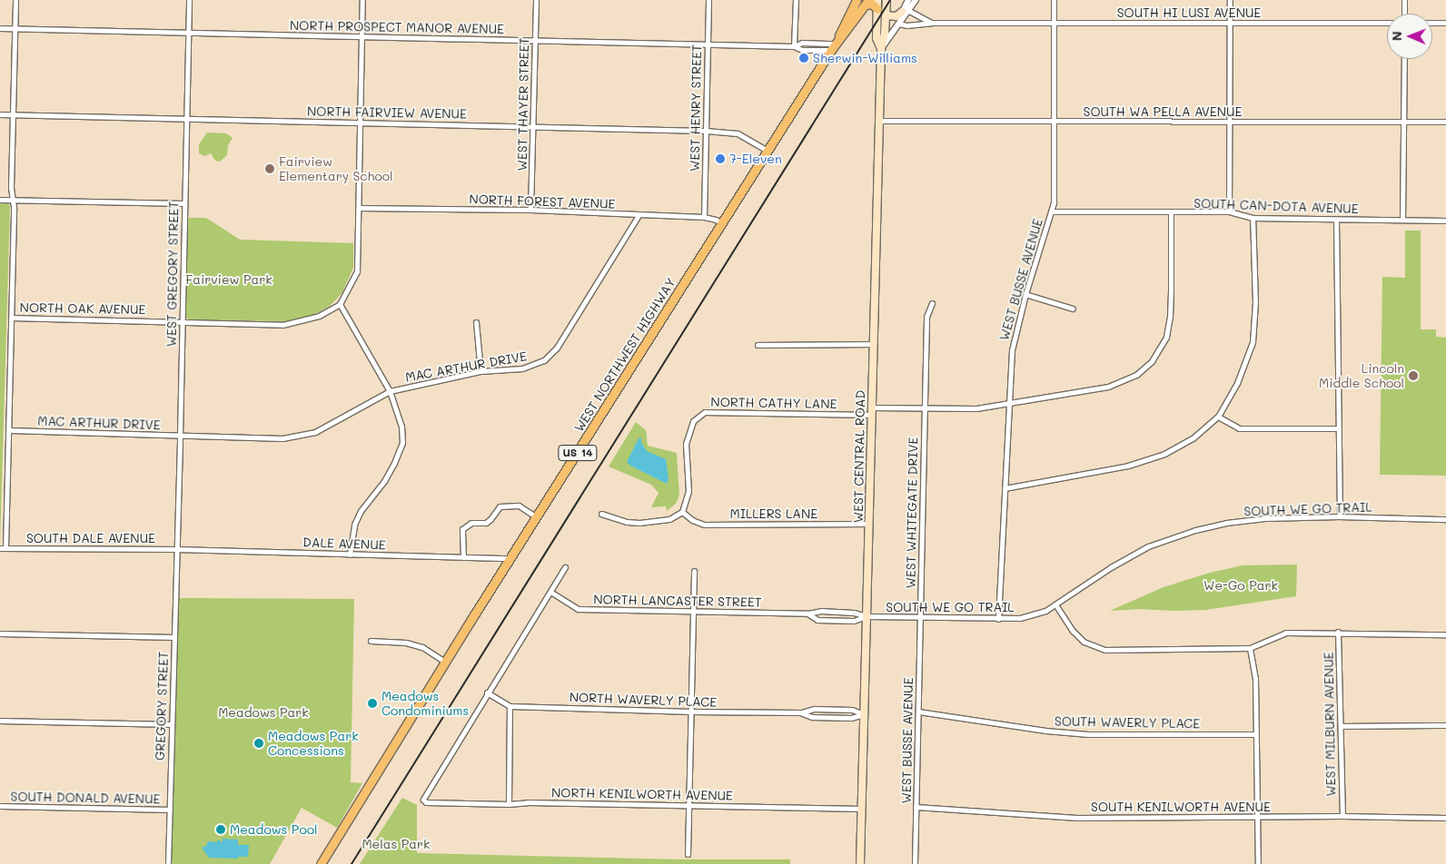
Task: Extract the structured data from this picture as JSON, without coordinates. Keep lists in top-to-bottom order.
{
  "streets": {
    "main road": ["WEST NORTHWEST HIGHWAY", "US 14", "WEST CENTRAL ROAD"],
    "street": [
      "SOUTH HI LUSI AVENUE",
      "NORTH PROSPECT MANOR AVENUE",
      "WEST THAYER STREET",
      "WEST HENRY STREET",
      "SOUTH WA PELLA AVENUE",
      "NORTH FAIRVIEW AVENUE",
      "NORTH FOREST AVENUE",
      "SOUTH CAN-DOTA AVENUE",
      "WEST GREGORY STREET",
      "WEST BUSSE AVENUE",
      "NORTH OAK AVENUE",
      "MAC ARTHUR DRIVE",
      "NORTH CATHY LANE",
      "SOUTH WE GO TRAIL",
      "WEST WHITEGATE DRIVE",
      "MILLERS LANE",
      "SOUTH DALE AVENUE",
      "DALE AVENUE",
      "NORTH LANCASTER STREET",
      "NORTH WAVERLY PLACE",
      "GREGORY STREET",
      "SOUTH WAVERLY PLACE",
      "WEST MILBURN AVENUE",
      "NORTH KENILWORTH AVENUE",
      "SOUTH DONALD AVENUE",
      "SOUTH KENILWORTH AVENUE"
    ]
  },
  "crossings": [
    ["SOUTH HI LUSI AVENUE", "WEST BUSSE AVENUE"],
    ["NORTH PROSPECT MANOR AVENUE", "WEST THAYER STREET"],
    ["NORTH PROSPECT MANOR AVENUE", "WEST HENRY STREET"],
    ["NORTH PROSPECT MANOR AVENUE", "WEST GREGORY STREET"],
    ["NORTH PROSPECT MANOR AVENUE", "WEST NORTHWEST HIGHWAY"],
    ["WEST THAYER STREET", "NORTH FAIRVIEW AVENUE"],
    ["WEST THAYER STREET", "NORTH FOREST AVENUE"],
    ["WEST HENRY STREET", "NORTH FAIRVIEW AVENUE"],
    ["WEST HENRY STREET", "NORTH FOREST AVENUE"],
    ["SOUTH WA PELLA AVENUE", "WEST BUSSE AVENUE"],
    ["SOUTH WA PELLA AVENUE", "WEST CENTRAL ROAD"],
    ["NORTH FAIRVIEW AVENUE", "WEST GREGORY STREET"],
    ["NORTH FAIRVIEW AVENUE", "WEST NORTHWEST HIGHWAY"],
    ["NORTH FOREST AVENUE", "WEST NORTHWEST HIGHWAY"],
    ["NORTH FOREST AVENUE", "MAC ARTHUR DRIVE"],
    ["SOUTH CAN-DOTA AVENUE", "WEST BUSSE AVENUE"],
    ["SOUTH CAN-DOTA AVENUE", "NORTH CATHY LANE"],
    ["WEST GREGORY STREET", "NORTH OAK AVENUE"],
    ["WEST GREGORY STREET", "MAC ARTHUR DRIVE"],
    ["WEST GREGORY STREET", "SOUTH DALE AVENUE"],
    ["WEST GREGORY STREET", "DALE AVENUE"],
    ["WEST GREGORY STREET", "GREGORY STREET"],
    ["WEST BUSSE AVENUE", "NORTH CATHY LANE"],
    ["WEST BUSSE AVENUE", "SOUTH WE GO TRAIL"],
    ["WEST BUSSE AVENUE", "WEST WHITEGATE DRIVE"],
    ["WEST BUSSE AVENUE", "SOUTH WAVERLY PLACE"],
    ["WEST BUSSE AVENUE", "SOUTH KENILWORTH AVENUE"],
    ["WEST NORTHWEST HIGHWAY", "DALE AVENUE"],
    ["NORTH CATHY LANE", "WEST CENTRAL ROAD"],
    ["NORTH CATHY LANE", "WEST WHITEGATE DRIVE"],
    ["NORTH CATHY LANE", "MILLERS LANE"],
    ["WEST CENTRAL ROAD", "SOUTH WE GO TRAIL"],
    ["WEST CENTRAL ROAD", "MILLERS LANE"],
    ["WEST CENTRAL ROAD", "NORTH LANCASTER STREET"],
    ["WEST CENTRAL ROAD", "NORTH WAVERLY PLACE"],
    ["WEST CENTRAL ROAD", "NORTH KENILWORTH AVENUE"],
    ["SOUTH WE GO TRAIL", "WEST WHITEGATE DRIVE"],
    ["SOUTH WE GO TRAIL", "NORTH LANCASTER STREET"],
    ["SOUTH DALE AVENUE", "DALE AVENUE"],
    ["SOUTH DALE AVENUE", "GREGORY STREET"],
    ["DALE AVENUE", "GREGORY STREET"],
    ["GREGORY STREET", "SOUTH DONALD AVENUE"],
    ["WEST MILBURN AVENUE", "SOUTH KENILWORTH AVENUE"]
  ],
  "parks": [
    "Fairview Park",
    "We-Go Park",
    "Meadows Park",
    "Melas Park"
  ],
  "places": [
    "Sherwin-Williams",
    "7-Eleven",
    "Fairview Elementary School",
    "Lincoln Middle School",
    "Meadows Condominiums",
    "Meadows Park Concessions",
    "Meadows Pool"
  ],
  "north": "left"
}
